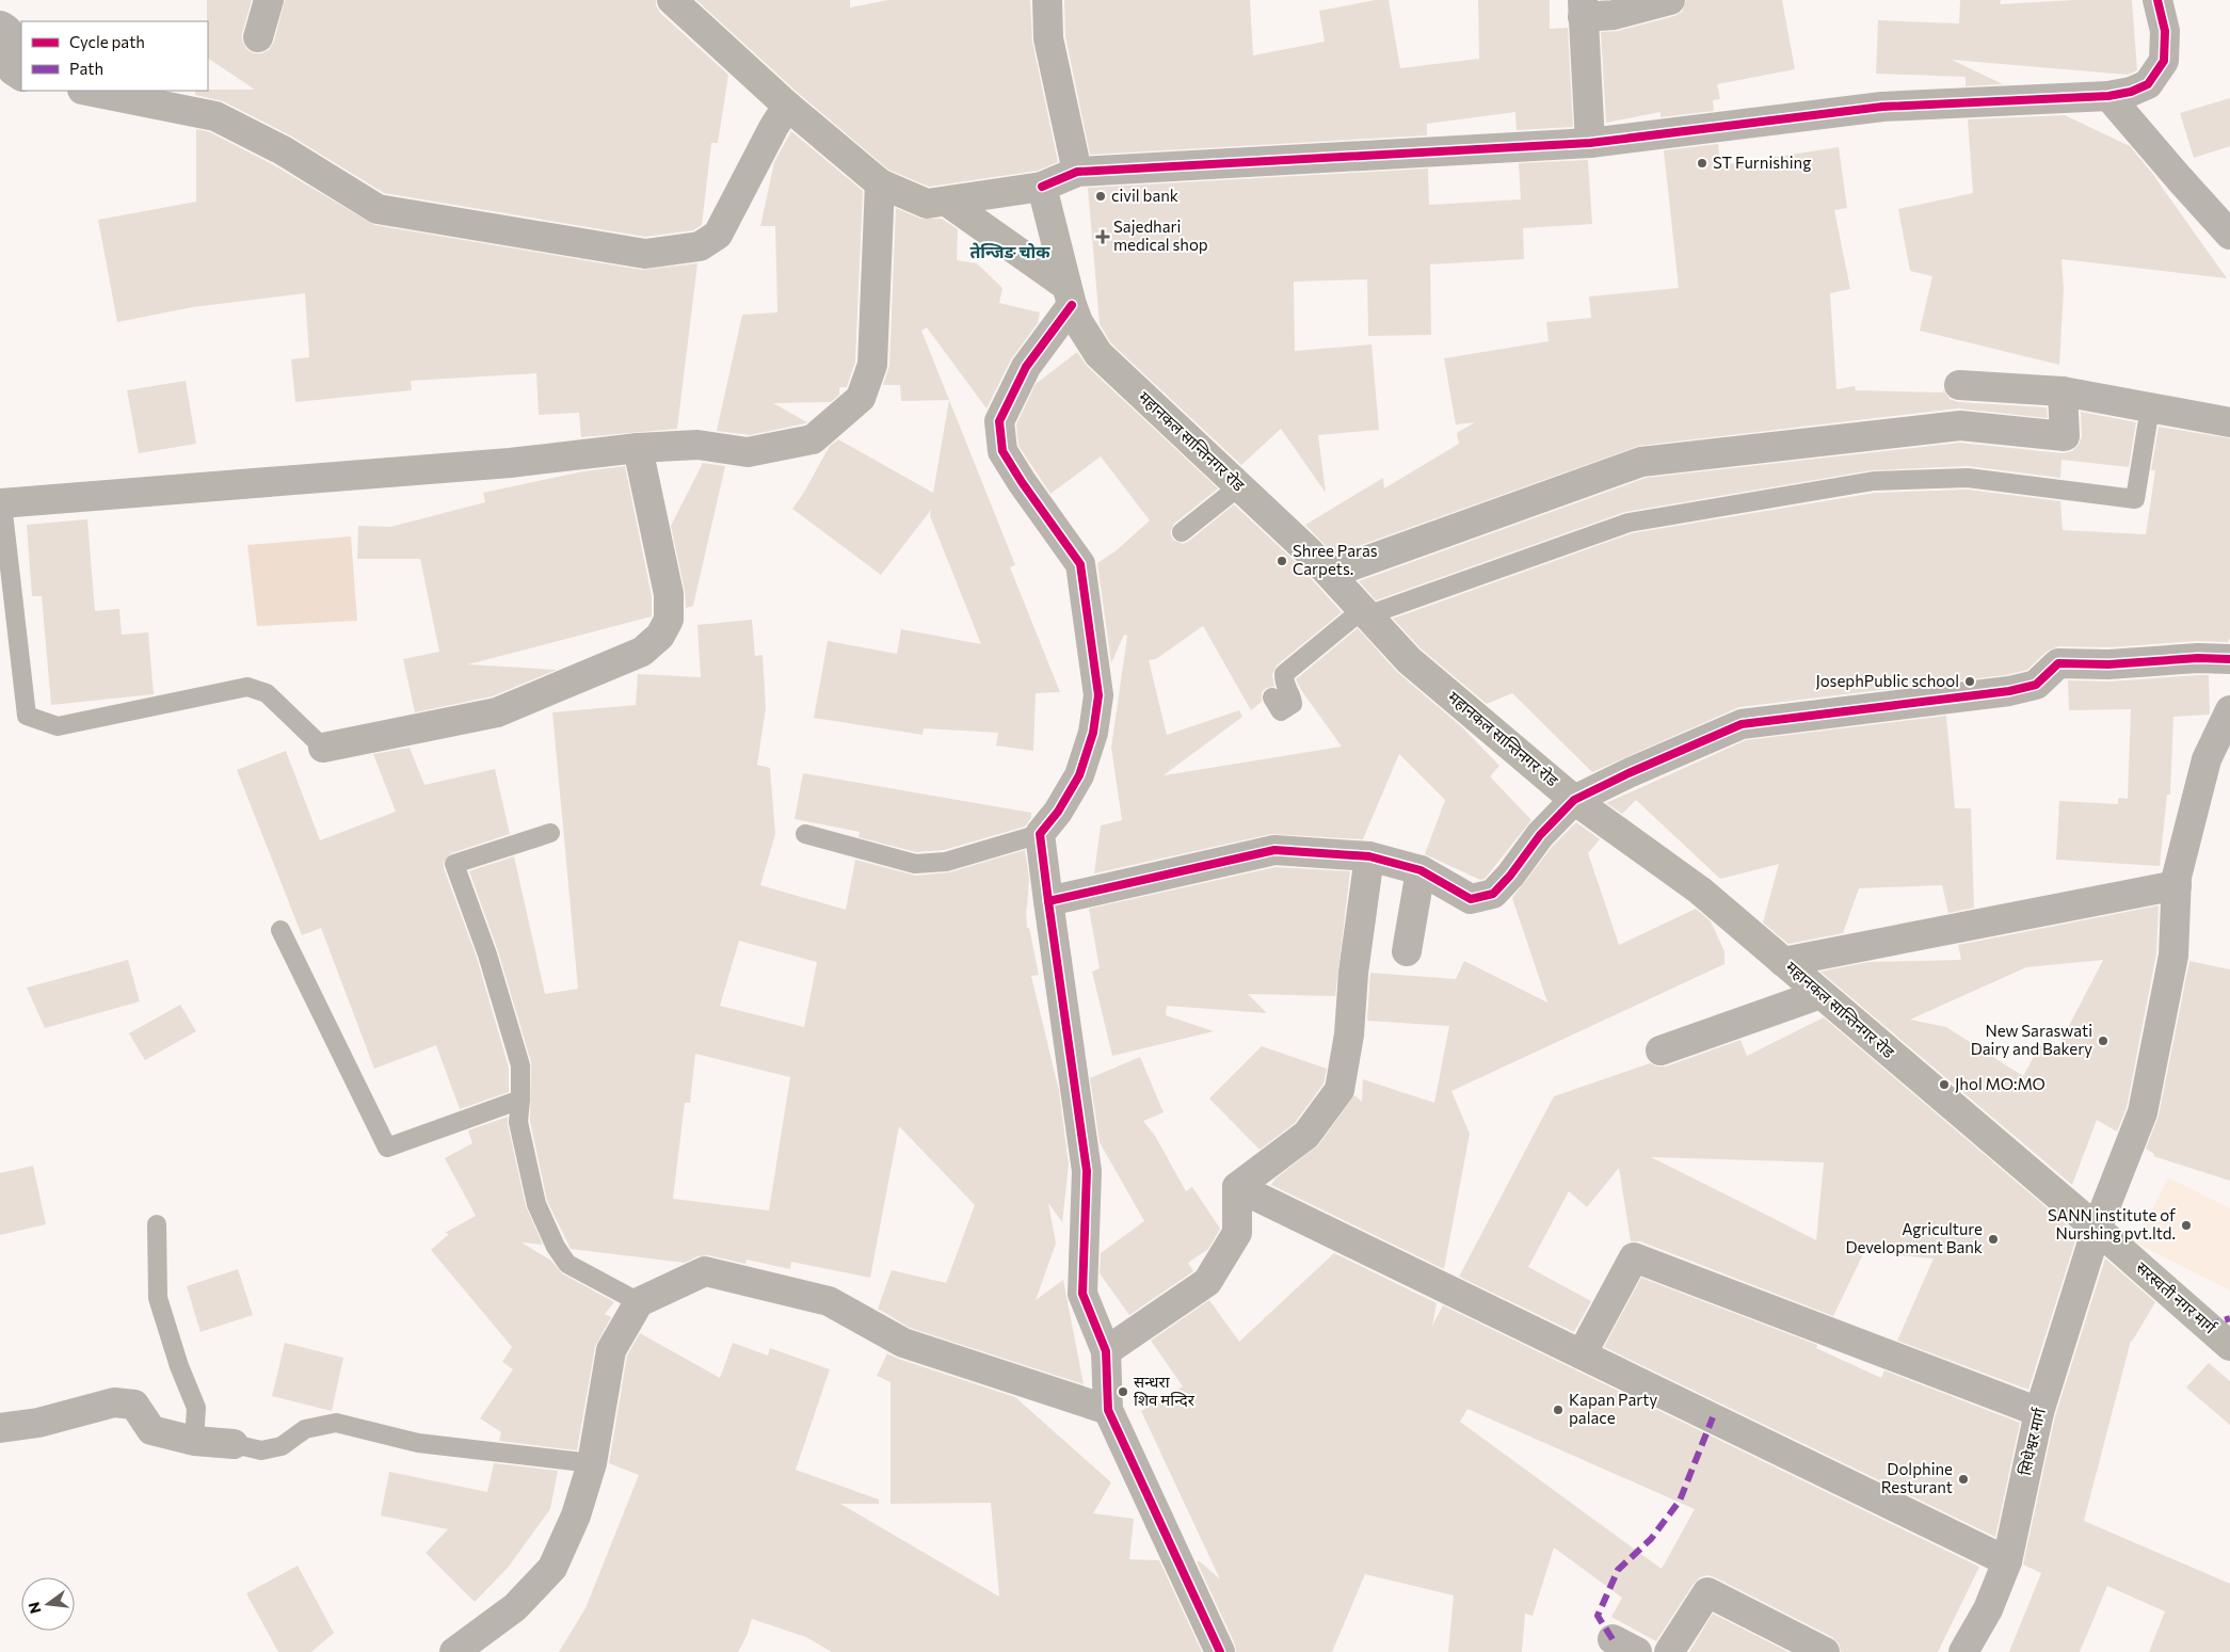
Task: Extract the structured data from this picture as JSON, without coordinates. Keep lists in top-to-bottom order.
{
  "streets": {
    "main road": ["महानकल सान्तिनगर रोड", "सरस्वती नगर मार्ग"],
    "street": ["सिधेश्वर मार्ग"]
  },
  "crossings": [
    ["महानकल सान्तिनगर रोड", "सरस्वती नगर मार्ग"],
    ["महानकल सान्तिनगर रोड", "सिधेश्वर मार्ग"],
    ["सरस्वती नगर मार्ग", "सिधेश्वर मार्ग"]
  ],
  "districts": ["तेन्जिङ चोक"],
  "places": {
    "other": [
      "ST Furnishing",
      "civil bank",
      "Shree Paras Carpets.",
      "JosephPublic school",
      "New Saraswati Dairy and Bakery",
      "Jhol MO:MO",
      "SANN institute of Nurshing pvt.ltd.",
      "Agriculture Development Bank",
      "सन्धरा शिव मन्दिर",
      "Kapan Party palace",
      "Dolphine Resturant"
    ],
    "health": ["Sajedhari medical shop"]
  },
  "legend": ["Cycle path", "Path"],
  "north": "left"
}
